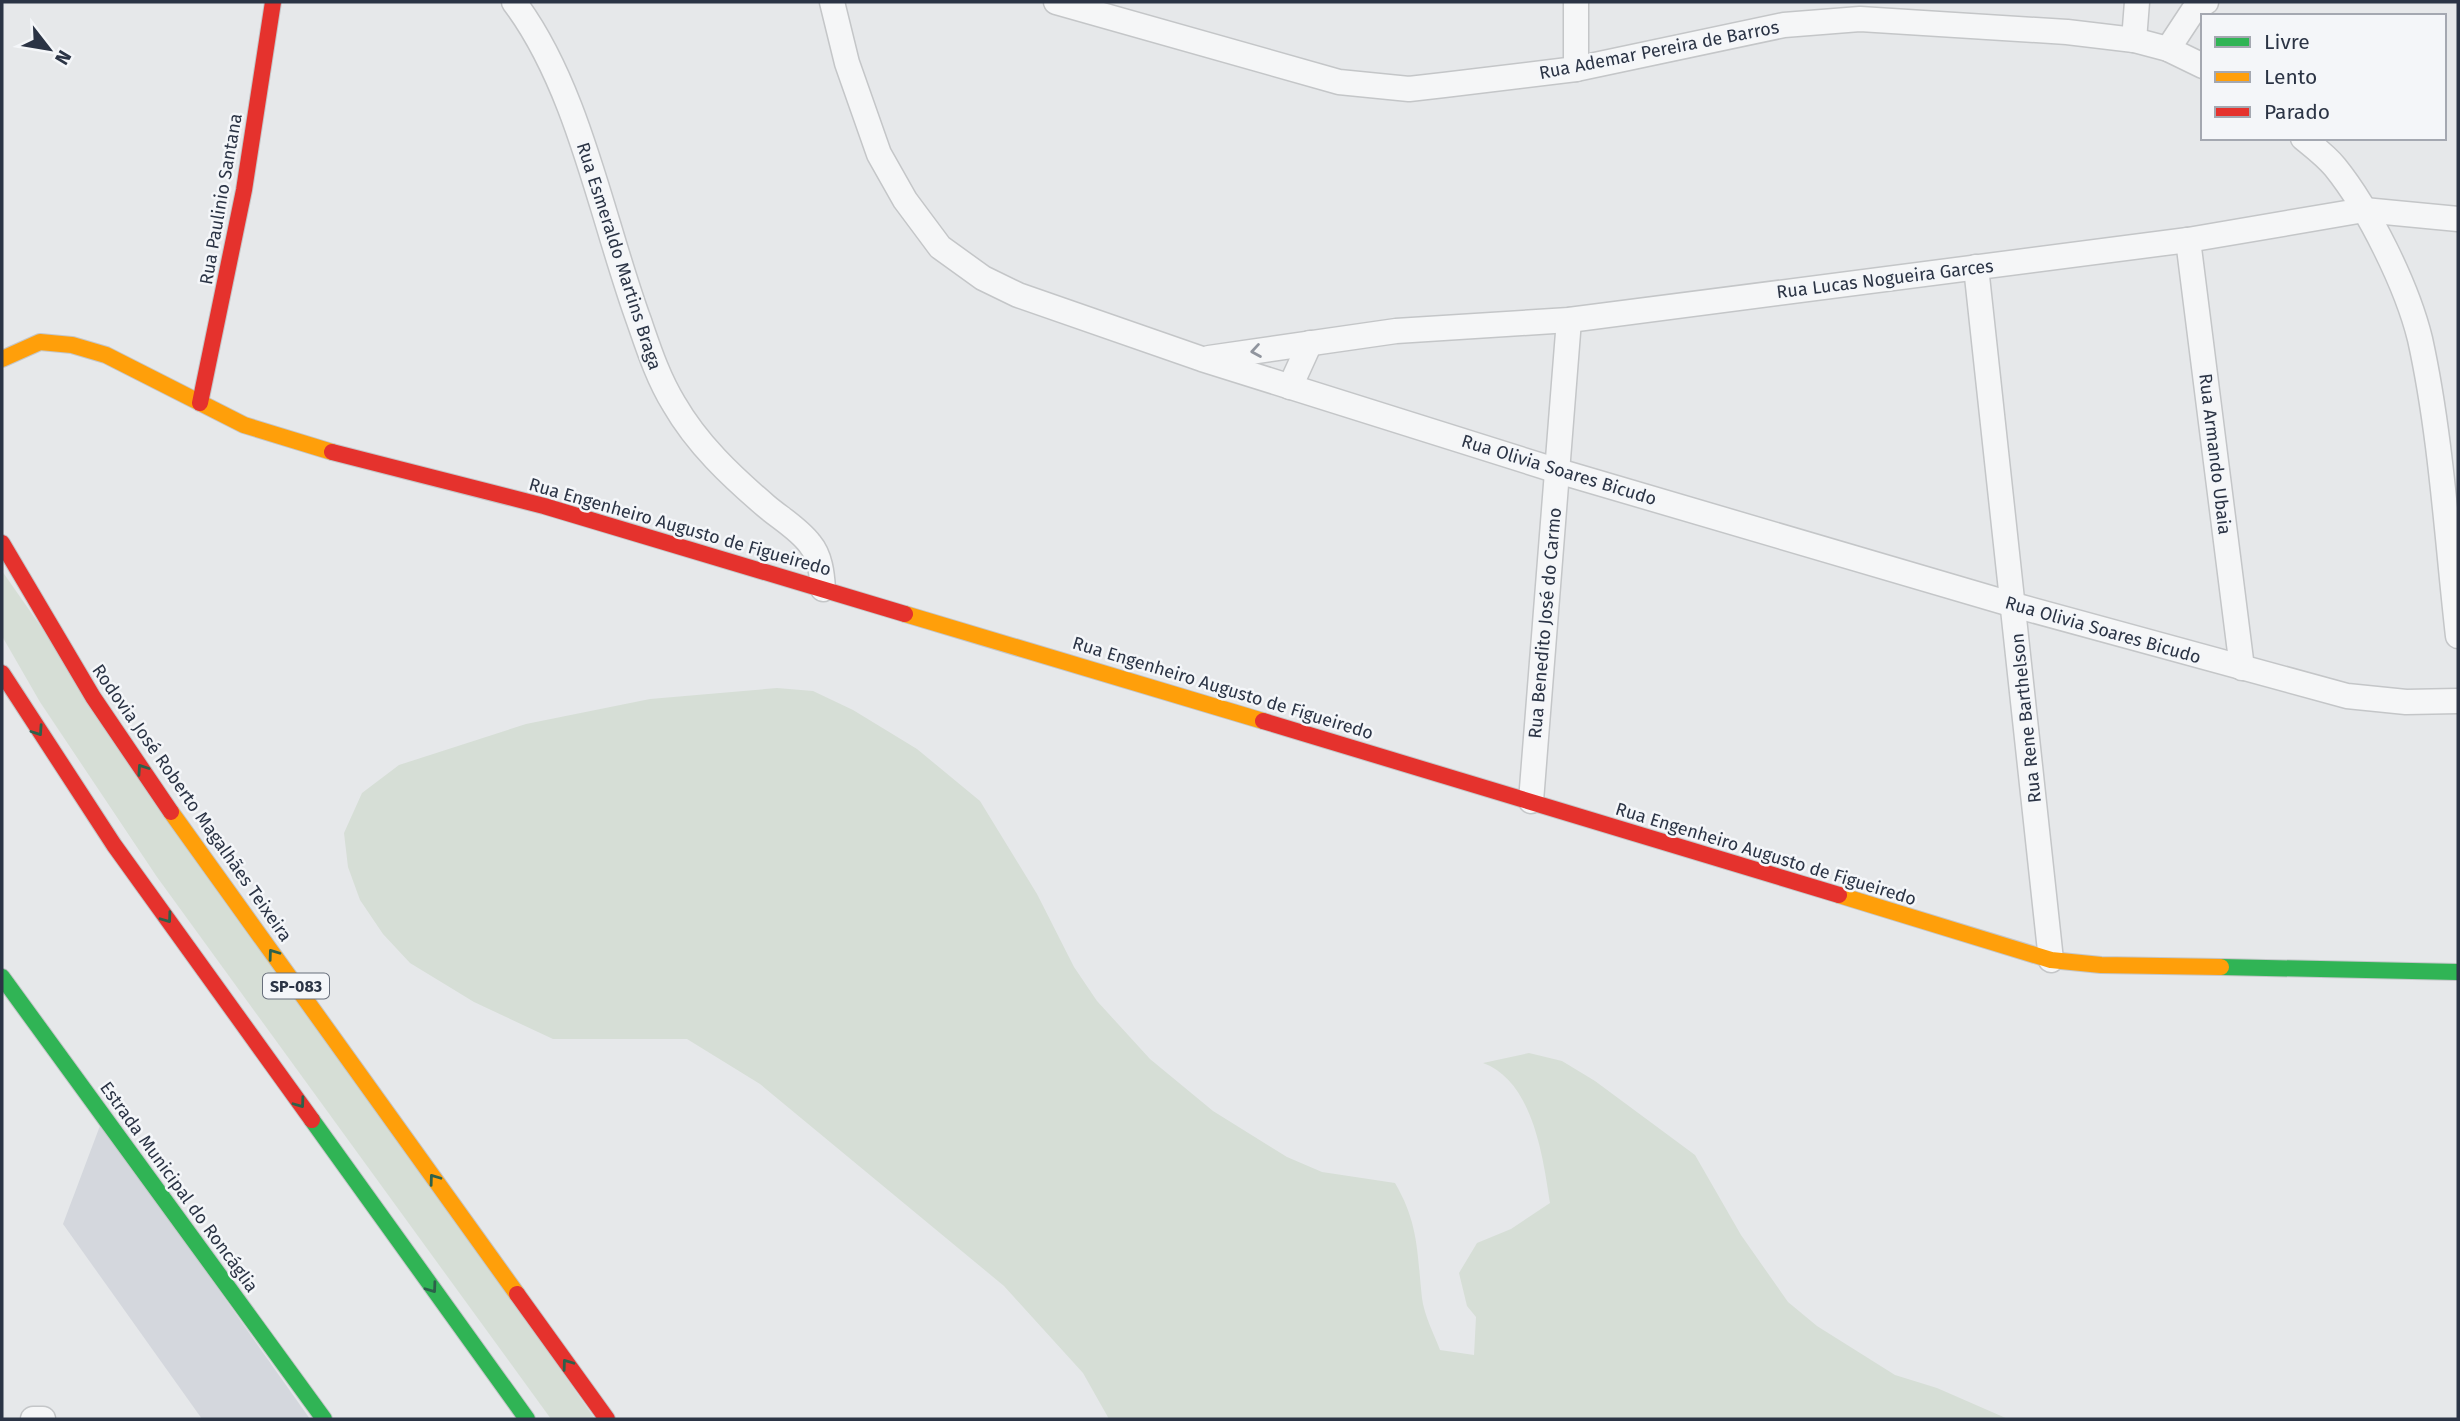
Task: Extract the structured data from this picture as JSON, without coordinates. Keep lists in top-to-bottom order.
{
  "streets": {
    "main road": [
      "Rua Paulinio Santana",
      "Rua Engenheiro Augusto de Figueiredo",
      "Rodovia José Roberto Magalhães Teixeira",
      "SP-083",
      "Estrada Municipal do Roncáglia"
    ],
    "street": [
      "Rua Ademar Pereira de Barros",
      "Rua Esmeraldo Martins Braga",
      "Rua Lucas Nogueira Garces",
      "Rua Armando Ubaia",
      "Rua Olivia Soares Bicudo",
      "Rua Benedito José do Carmo",
      "Rua Rene Barthelson"
    ]
  },
  "crossings": [
    ["Rua Paulinio Santana", "Rua Engenheiro Augusto de Figueiredo"],
    ["Rua Esmeraldo Martins Braga", "Rua Engenheiro Augusto de Figueiredo"],
    ["Rua Lucas Nogueira Garces", "Rua Armando Ubaia"],
    ["Rua Lucas Nogueira Garces", "Rua Olivia Soares Bicudo"],
    ["Rua Lucas Nogueira Garces", "Rua Benedito José do Carmo"],
    ["Rua Lucas Nogueira Garces", "Rua Rene Barthelson"],
    ["Rua Armando Ubaia", "Rua Olivia Soares Bicudo"],
    ["Rua Olivia Soares Bicudo", "Rua Benedito José do Carmo"],
    ["Rua Olivia Soares Bicudo", "Rua Rene Barthelson"],
    ["Rua Engenheiro Augusto de Figueiredo", "Rua Benedito José do Carmo"],
    ["Rua Engenheiro Augusto de Figueiredo", "Rua Rene Barthelson"]
  ],
  "legend": ["Livre", "Lento", "Parado"],
  "north": "bottom right"
}
